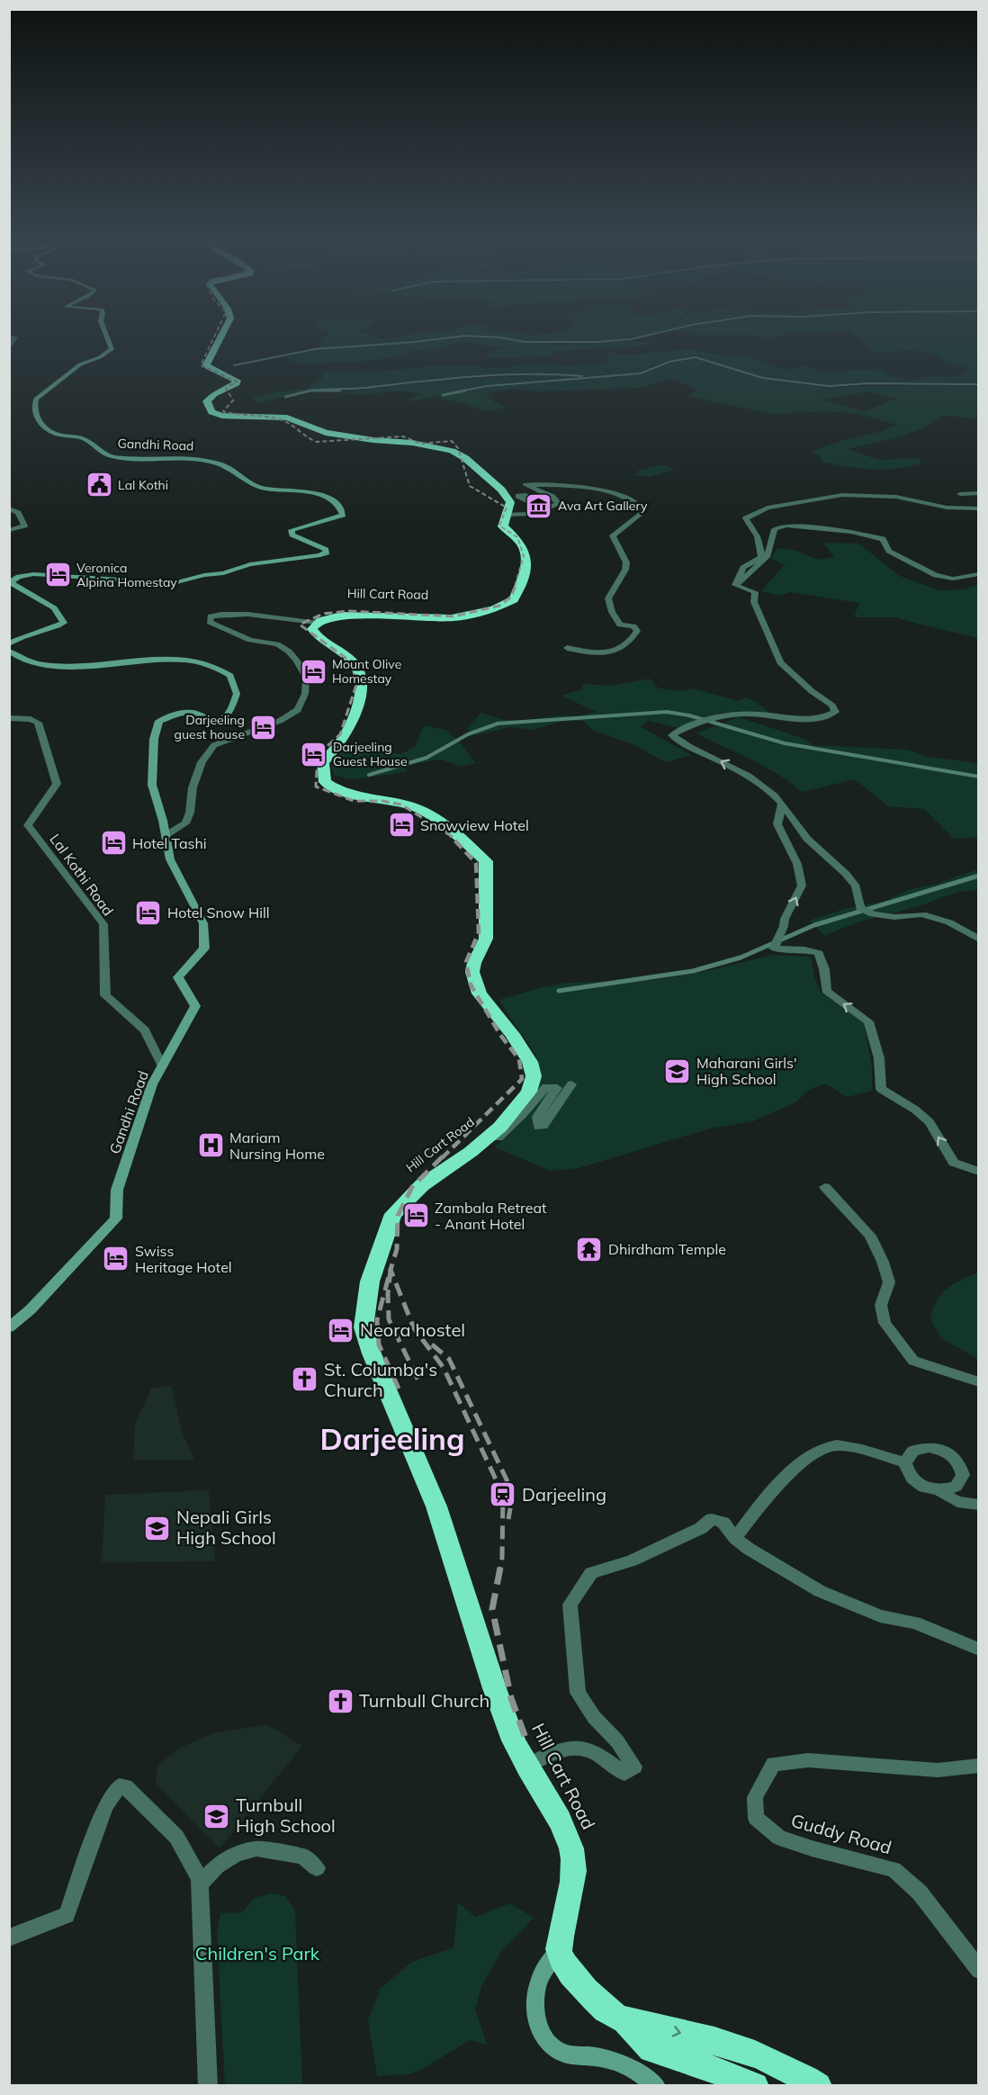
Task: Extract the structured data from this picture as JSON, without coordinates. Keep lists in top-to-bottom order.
{
  "streets": {
    "highway": ["Hill Cart Road"],
    "main road": ["Gandhi Road"],
    "street": ["Lal Kothi Road", "Guddy Road"]
  },
  "crossings": [
    ["Gandhi Road", "Lal Kothi Road"]
  ],
  "districts": ["Darjeeling"],
  "parks": ["Children's Park"],
  "places": {
    "public building": ["Lal Kothi"],
    "museum": ["Ava Art Gallery"],
    "hotel": [
      "Veronica Alpina Homestay",
      "Mount Olive Homestay",
      "Darjeeling guest house",
      "Darjeeling Guest House",
      "Snowview Hotel",
      "Hotel Tashi",
      "Hotel Snow Hill",
      "Zambala Retreat - Anant Hotel",
      "Swiss Heritage Hotel",
      "Neora hostel"
    ],
    "school or university": ["Maharani Girls' High School", "Nepali Girls High School", "Turnbull High School"],
    "hospital": ["Mariam Nursing Home"],
    "temple": ["Dhirdham Temple"],
    "church": ["St. Columba's Church", "Turnbull Church"],
    "station": ["Darjeeling"]
  }
}
